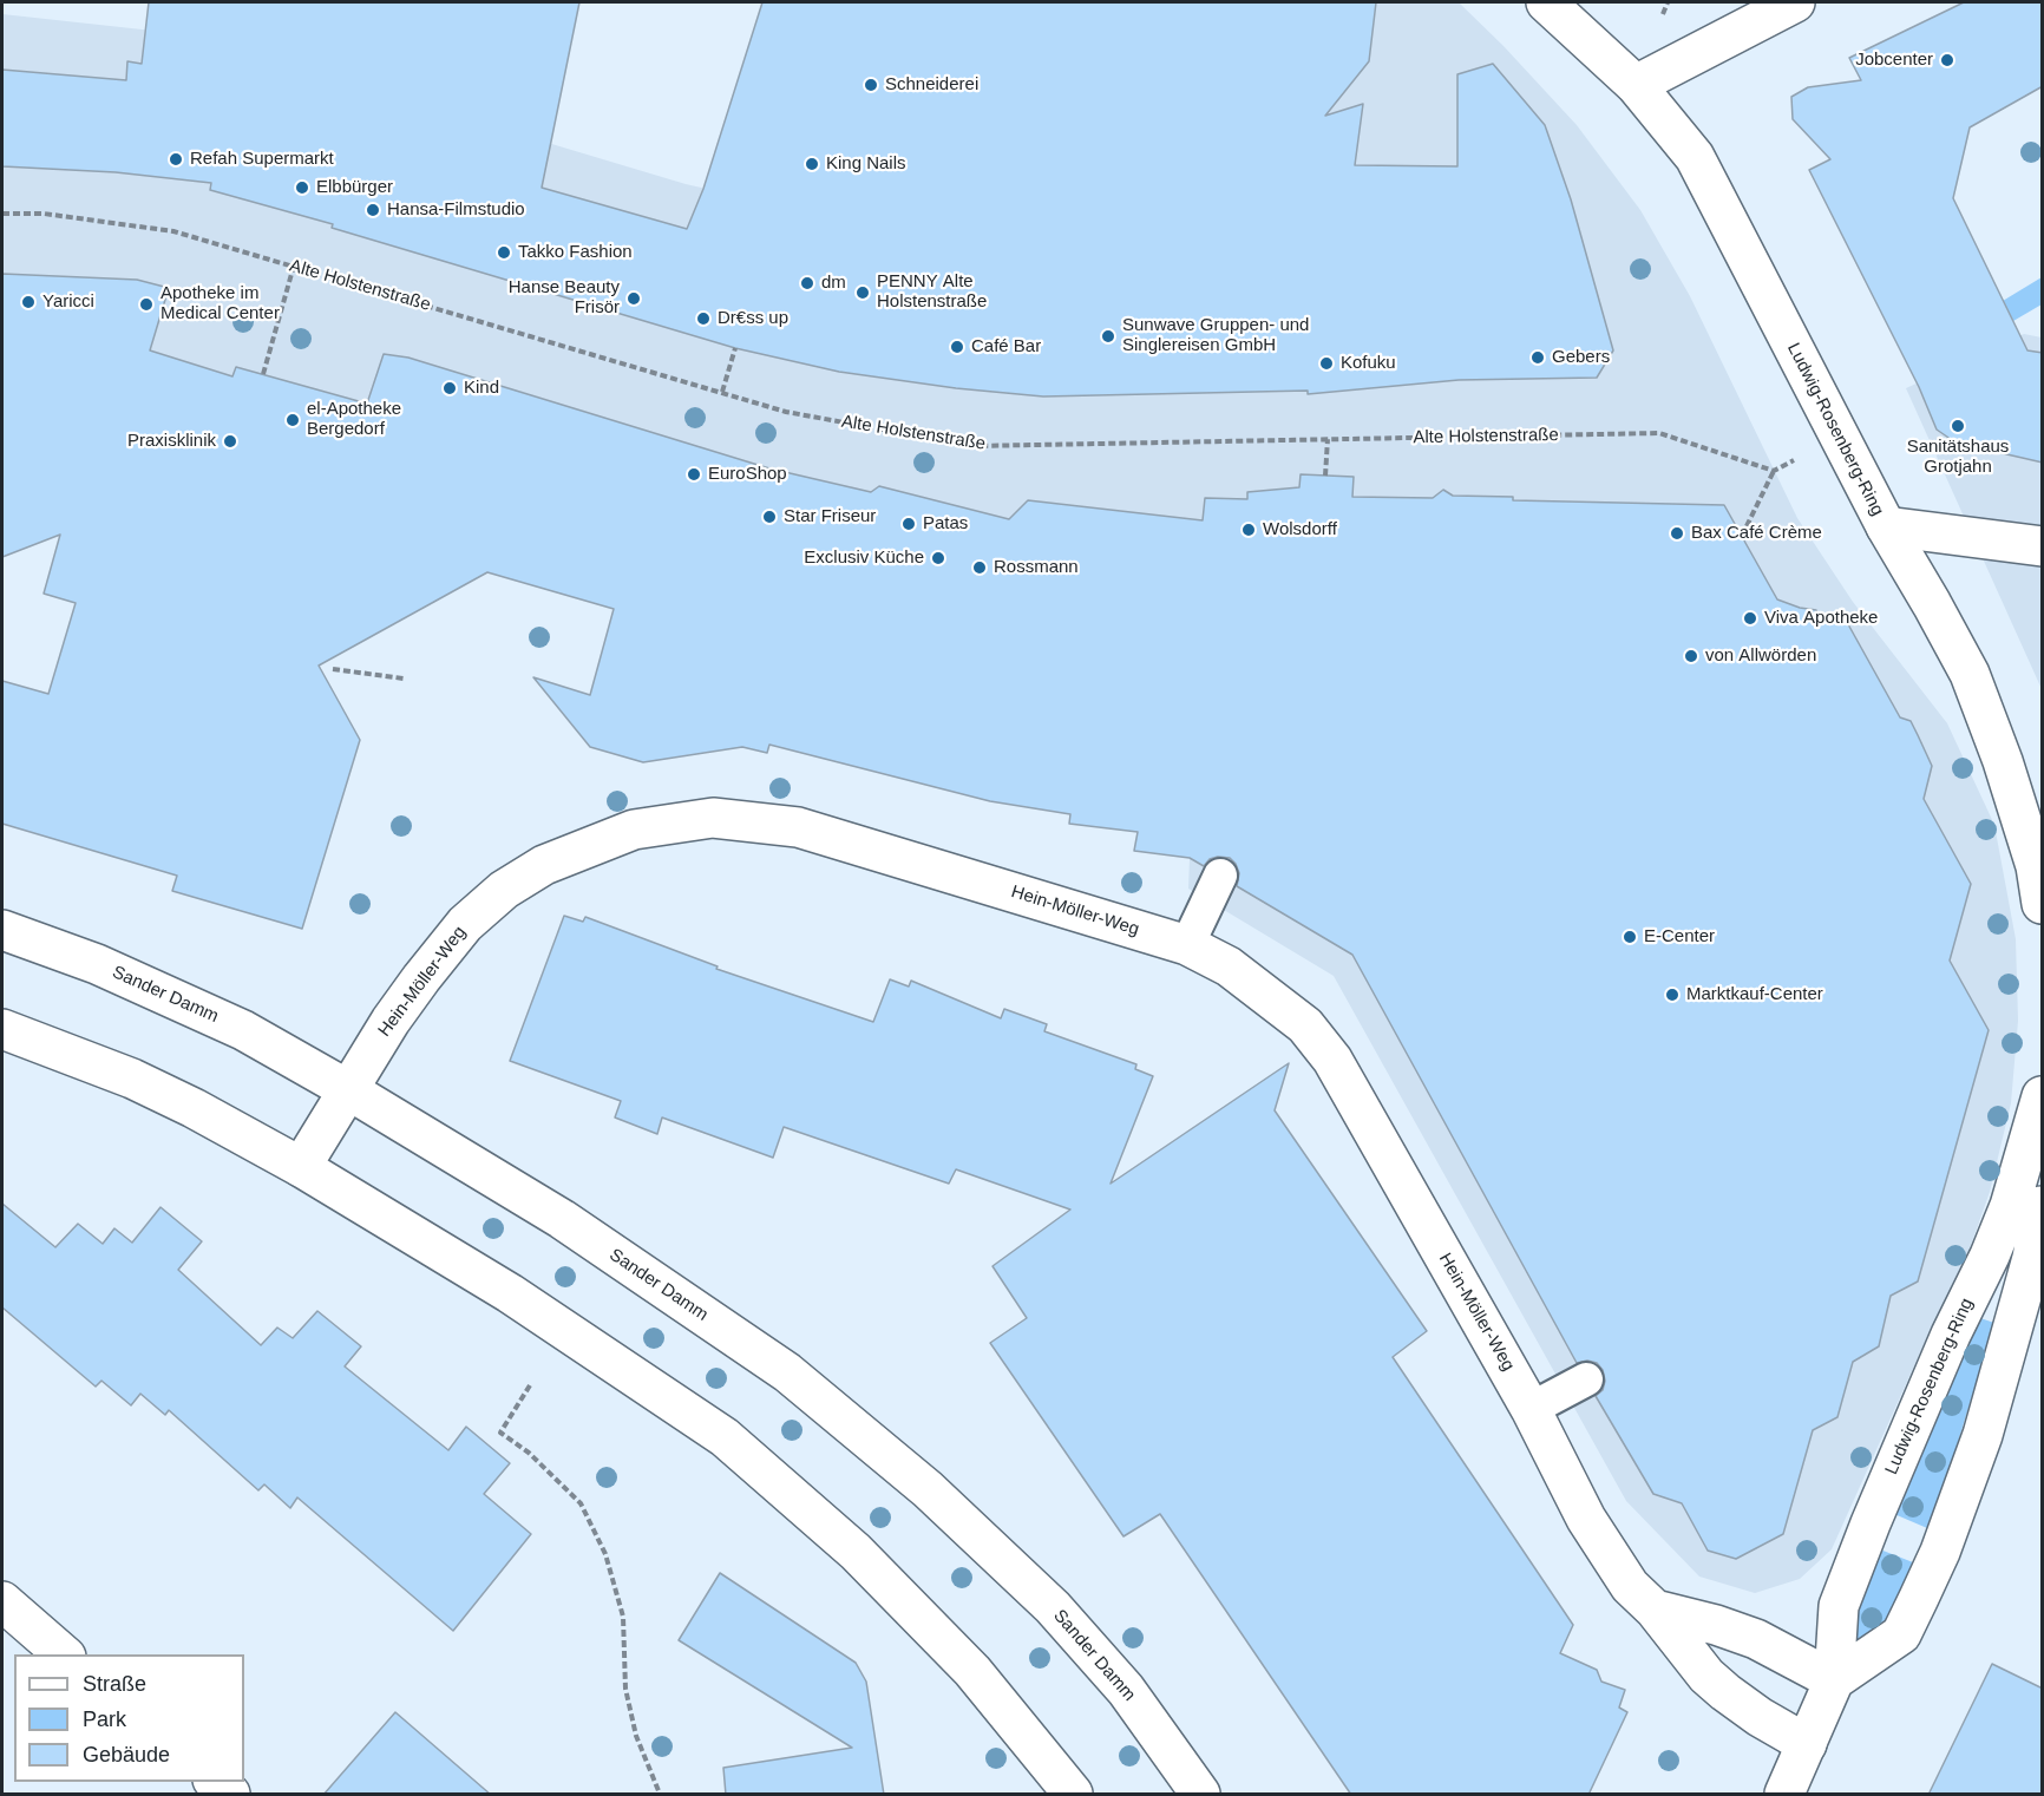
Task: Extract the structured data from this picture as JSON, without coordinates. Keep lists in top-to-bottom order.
{
  "streets": {
    "street": ["Ludwig-Rosenberg-Ring", "Hein-Möller-Weg", "Sander Damm"],
    "path": ["Alte Holstenstraße"]
  },
  "crossings": [
    ["Ludwig-Rosenberg-Ring", "Hein-Möller-Weg"],
    ["Hein-Möller-Weg", "Sander Damm"]
  ],
  "places": [
    "Jobcenter",
    "Schneiderei",
    "Refah Supermarkt",
    "King Nails",
    "Elbbürger",
    "Hansa-Filmstudio",
    "Takko Fashion",
    "dm",
    "PENNY Alte Holstenstraße",
    "Hanse Beauty Frisör",
    "Yaricci",
    "Apotheke im Medical Center",
    "Dr€ss up",
    "Sunwave Gruppen- und Singlereisen GmbH",
    "Café Bar",
    "Gebers",
    "Kofuku",
    "Kind",
    "el-Apotheke Bergedorf",
    "Sanitätshaus Grotjahn",
    "Praxisklinik",
    "EuroShop",
    "Star Friseur",
    "Patas",
    "Wolsdorff",
    "Bax Café Crème",
    "Exclusiv Küche",
    "Rossmann",
    "Viva Apotheke",
    "von Allwörden",
    "E-Center",
    "Marktkauf-Center"
  ],
  "legend": ["Straße", "Park", "Gebäude"]
}
